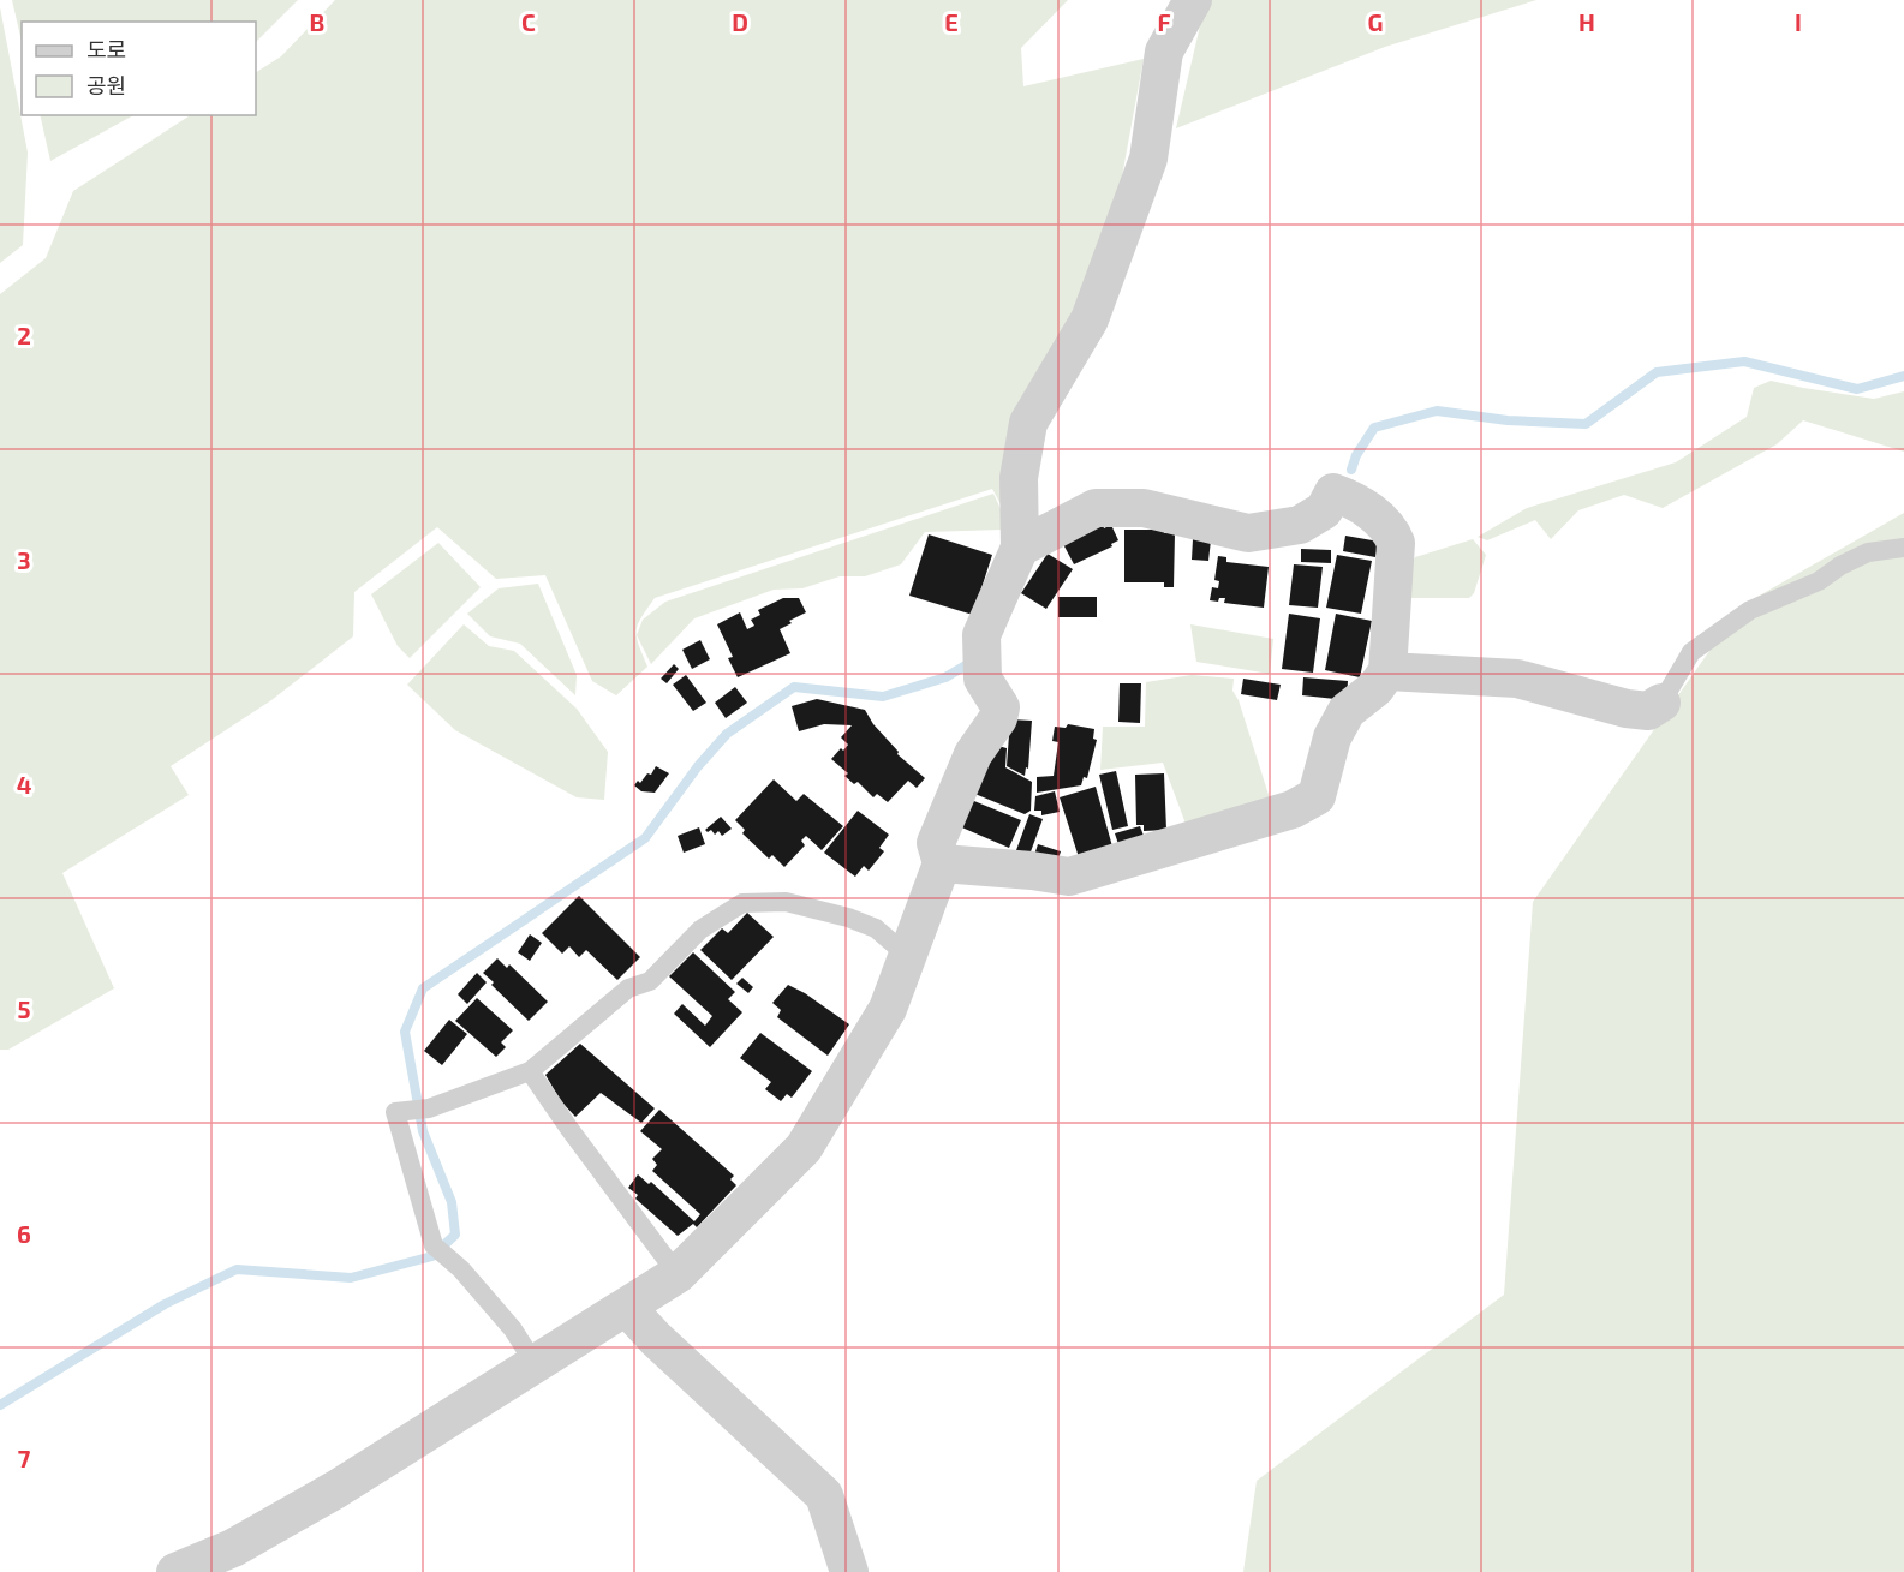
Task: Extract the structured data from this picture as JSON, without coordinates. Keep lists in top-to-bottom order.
{
  "legend": ["도로", "공원"],
  "grid": {
    "columns": [
      "B",
      "C",
      "D",
      "E",
      "F",
      "G",
      "H",
      "I"
    ],
    "rows": [
      "2",
      "3",
      "4",
      "5",
      "6",
      "7"
    ]
  }
}
